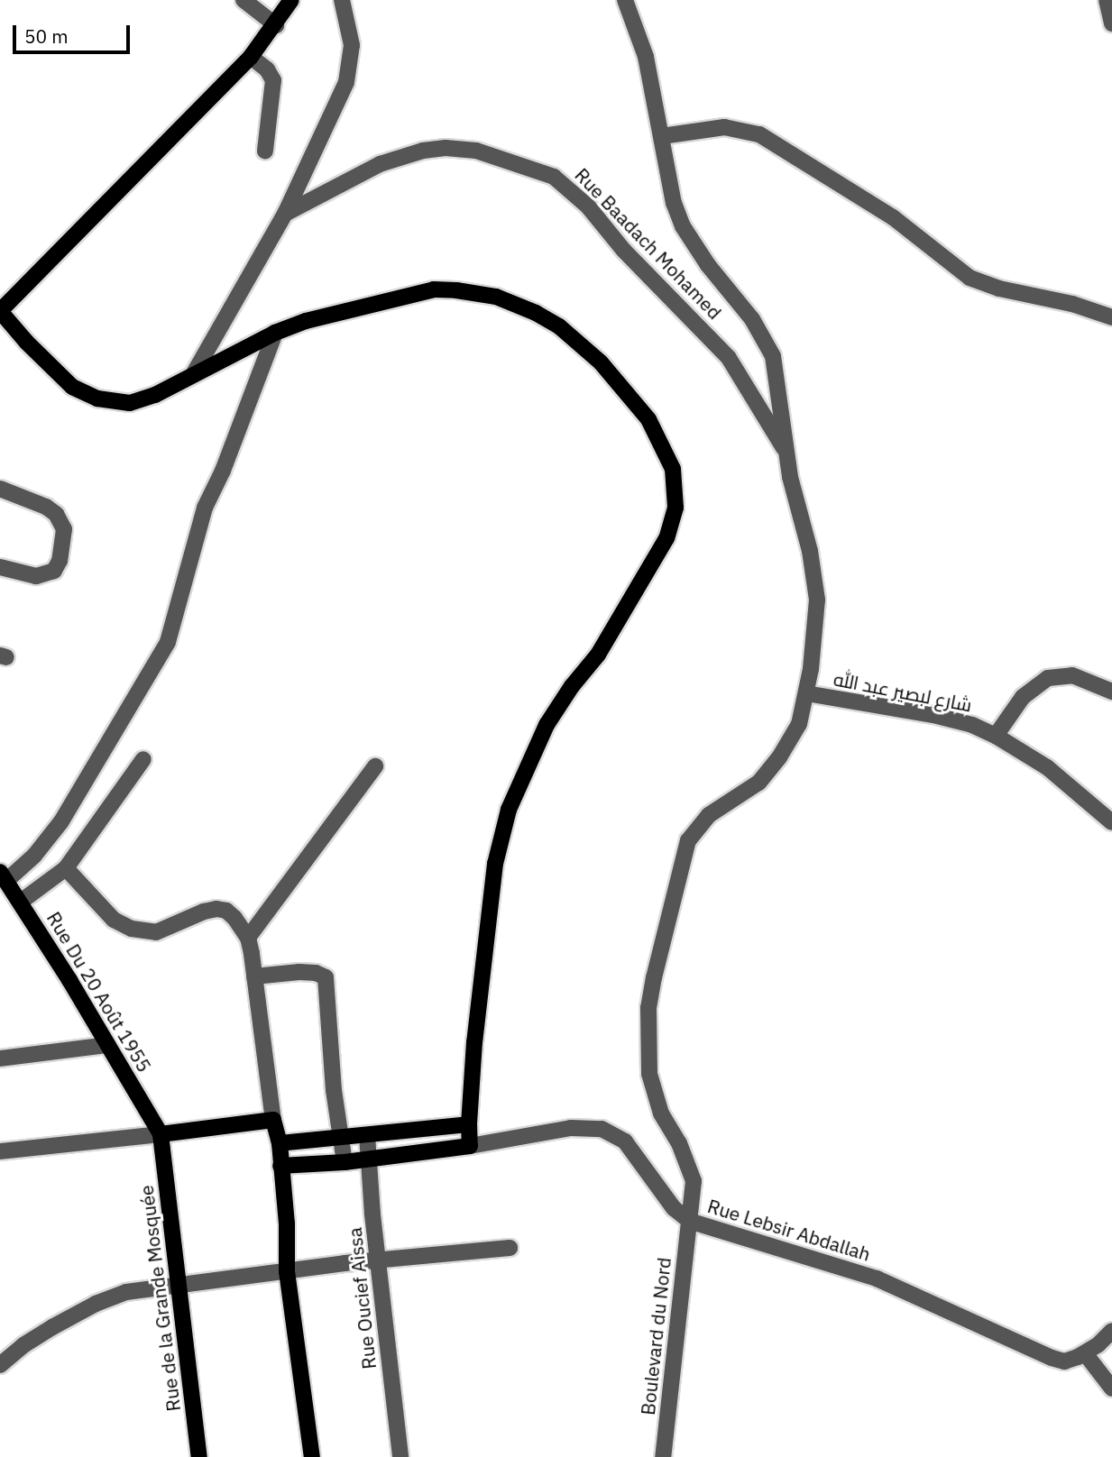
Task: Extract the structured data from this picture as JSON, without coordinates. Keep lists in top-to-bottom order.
{
  "streets": {
    "main road": ["Rue Du 20 Août 1955", "Rue de la Grande Mosquée"],
    "street": [
      "Rue Baadach Mohamed",
      "شارع لبصير عبد الله",
      "Rue Lebsir Abdallah",
      "Rue Oucief Aissa",
      "Boulevard du Nord"
    ]
  },
  "crossings": [
    ["Rue Baadach Mohamed", "شارع لبصير عبد الله"],
    ["Rue Baadach Mohamed", "Rue Lebsir Abdallah"],
    ["Rue Baadach Mohamed", "Boulevard du Nord"],
    ["Rue Du 20 Août 1955", "Rue de la Grande Mosquée"],
    ["Rue Lebsir Abdallah", "Boulevard du Nord"]
  ],
  "scale_bar": "50 m"
}
